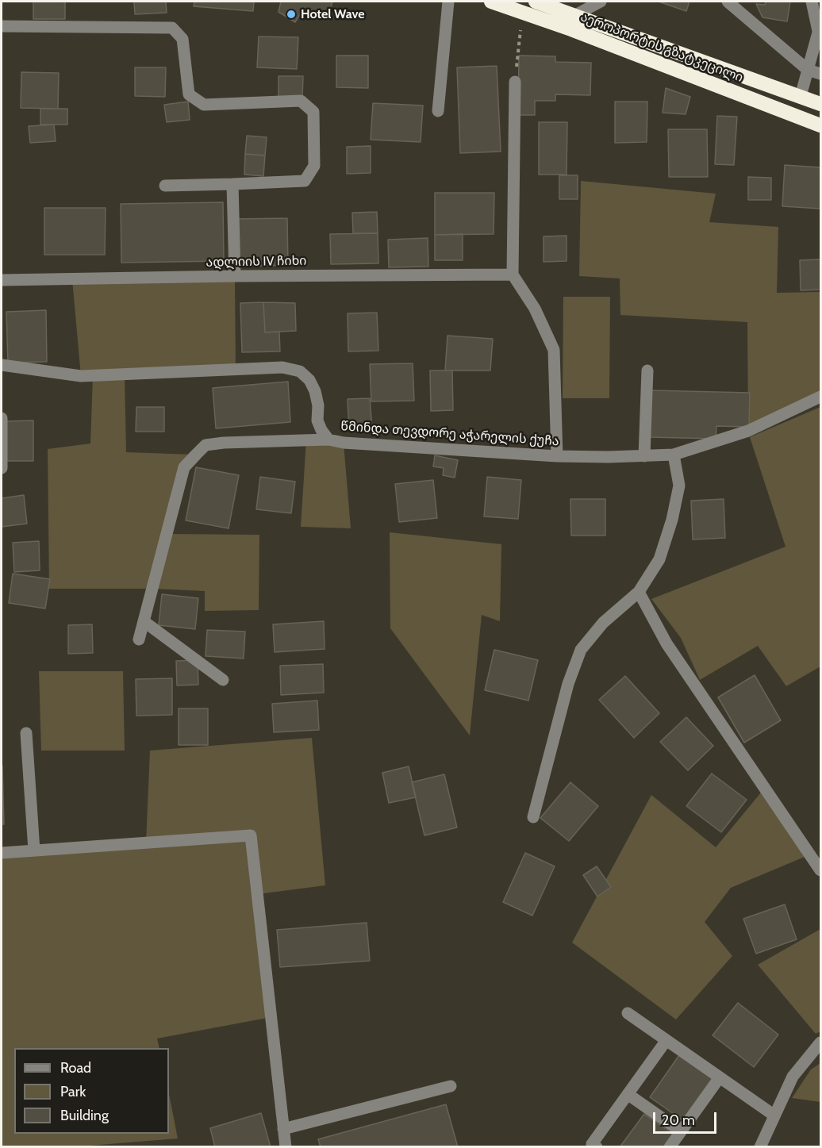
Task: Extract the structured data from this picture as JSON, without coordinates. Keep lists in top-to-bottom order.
{
  "streets": {
    "highway": ["აეროპორტის გზატკეცილი"],
    "street": ["ადლიის IV ჩიხი", "წმინდა თევდორე აჭარელის ქუჩა"]
  },
  "places": ["Hotel Wave"],
  "legend": ["Road", "Park", "Building"],
  "scale_bar": "20 m"
}
